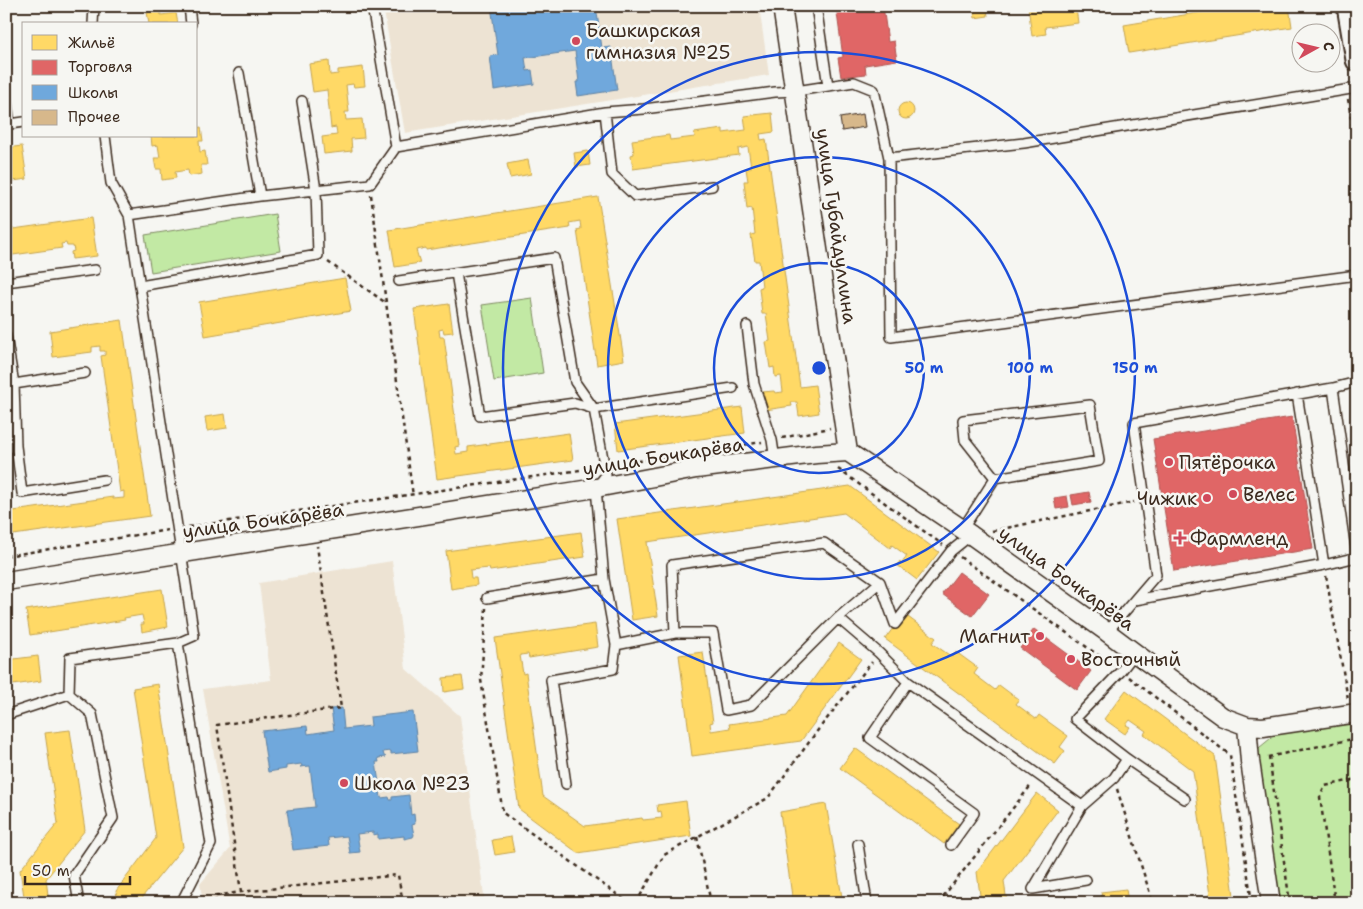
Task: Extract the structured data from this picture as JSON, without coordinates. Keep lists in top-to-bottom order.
{
  "streets": {
    "street": ["улица Губайдуллина", "улица Бочкарёва"]
  },
  "crossings": [
    ["улица Губайдуллина", "улица Бочкарёва"]
  ],
  "places": {
    "other": [
      "Башкирская гимназия №25",
      "Пятёрочка",
      "Велес",
      "Чижик",
      "Магнит",
      "Восточный",
      "Школа №23"
    ],
    "health": ["Фармленд"]
  },
  "legend": [
    "Жильё",
    "Торговля",
    "Школы",
    "Прочее"
  ],
  "scale_bar": "50 m",
  "north": "right",
  "rings": ["50 m", "100 m", "150 m"]
}
